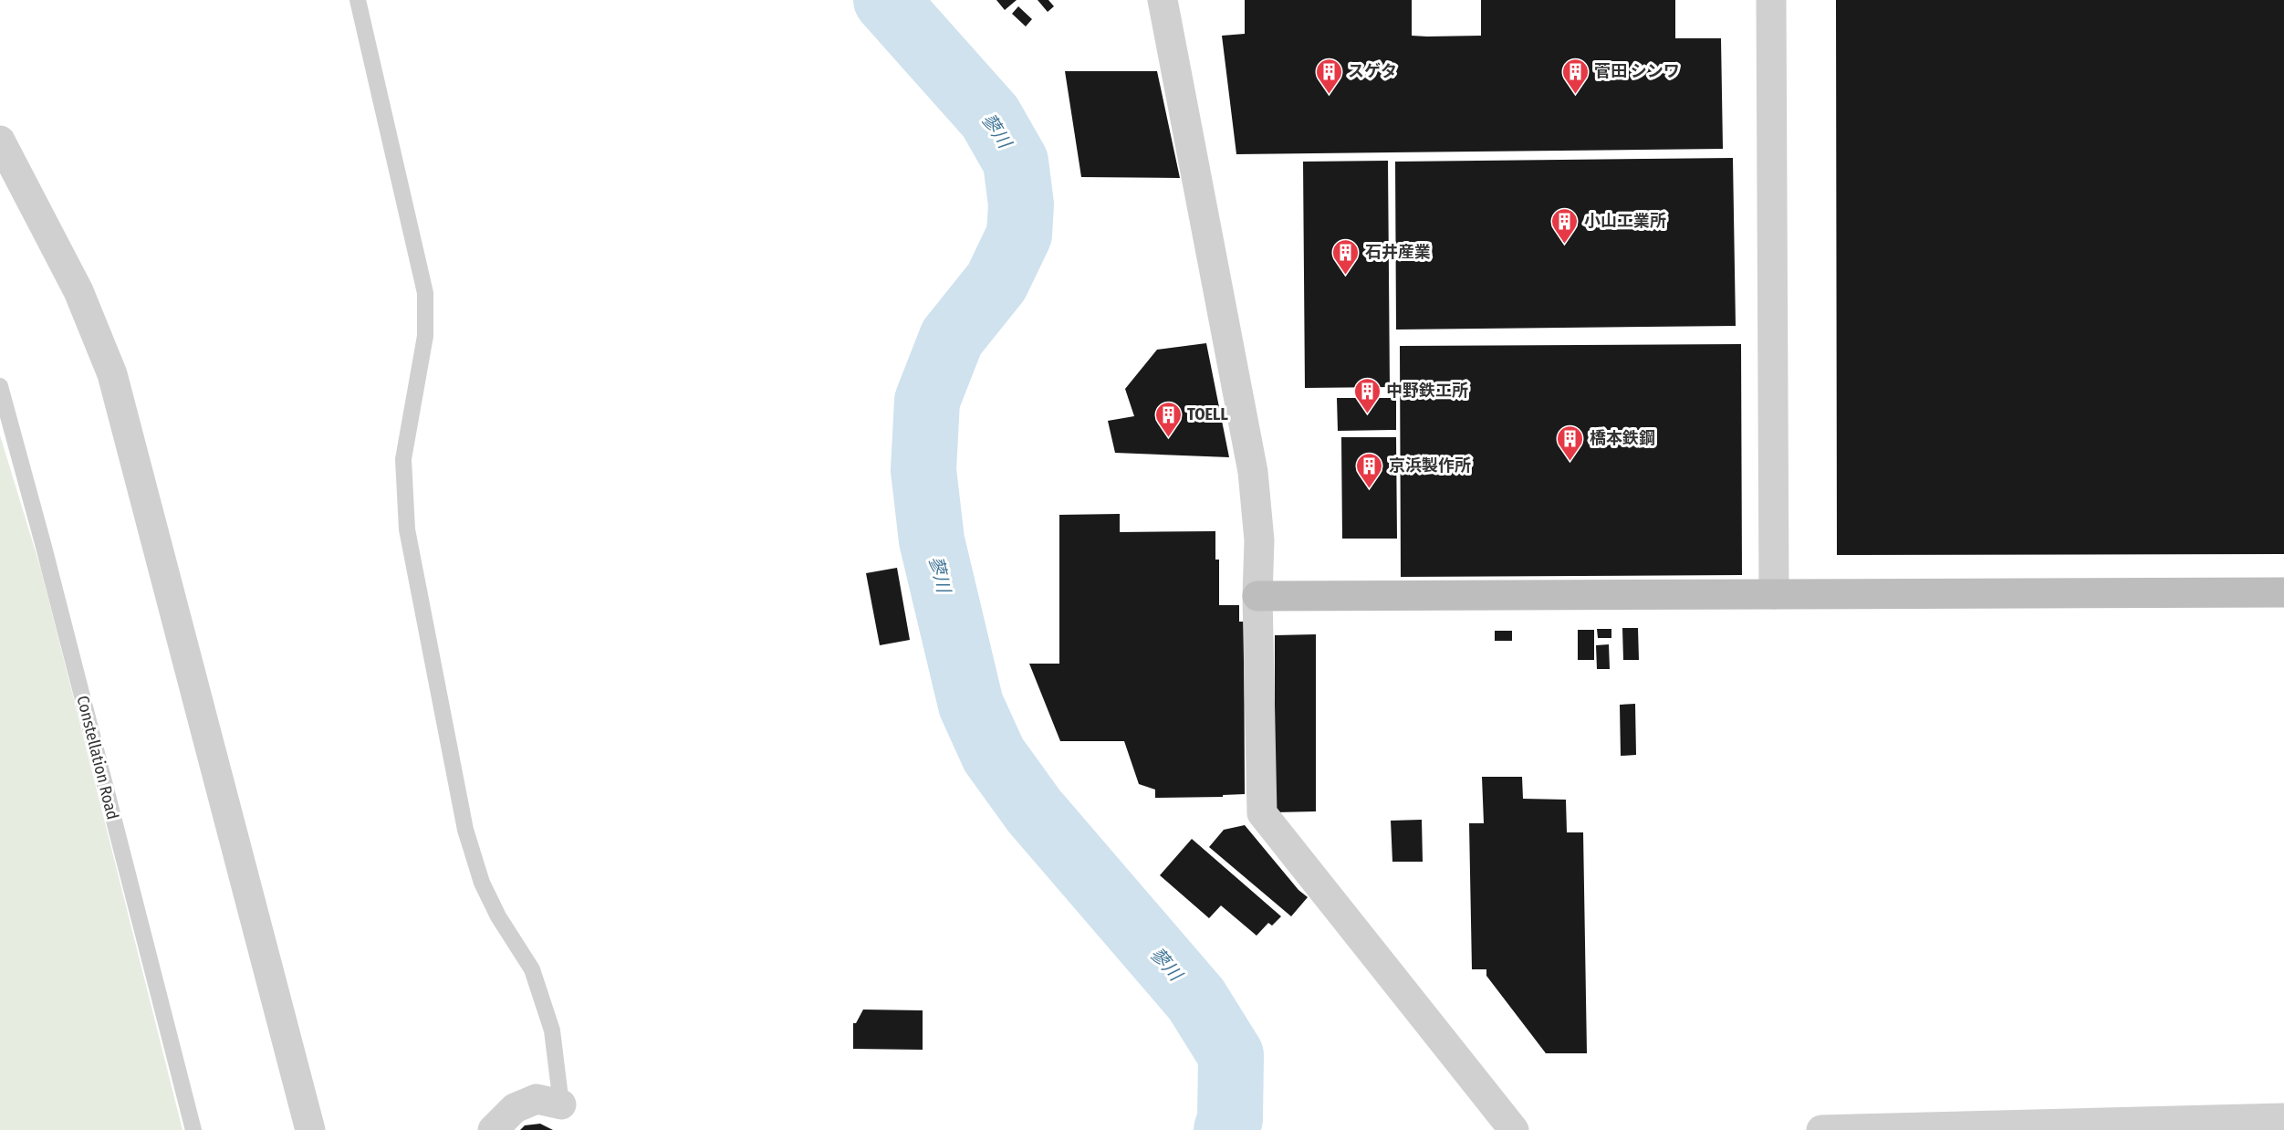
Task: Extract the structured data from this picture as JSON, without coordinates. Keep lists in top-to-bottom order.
{
  "streets": {
    "lane": ["Constellation Road"]
  },
  "water": ["蓼川"],
  "places": {
    "building": [
      "スゲタ",
      "菅田 シンワ",
      "小山工業所",
      "石井産業",
      "中野鉄工所",
      "TOELL",
      "橋本鉄鋼",
      "京浜製作所"
    ]
  }
}
